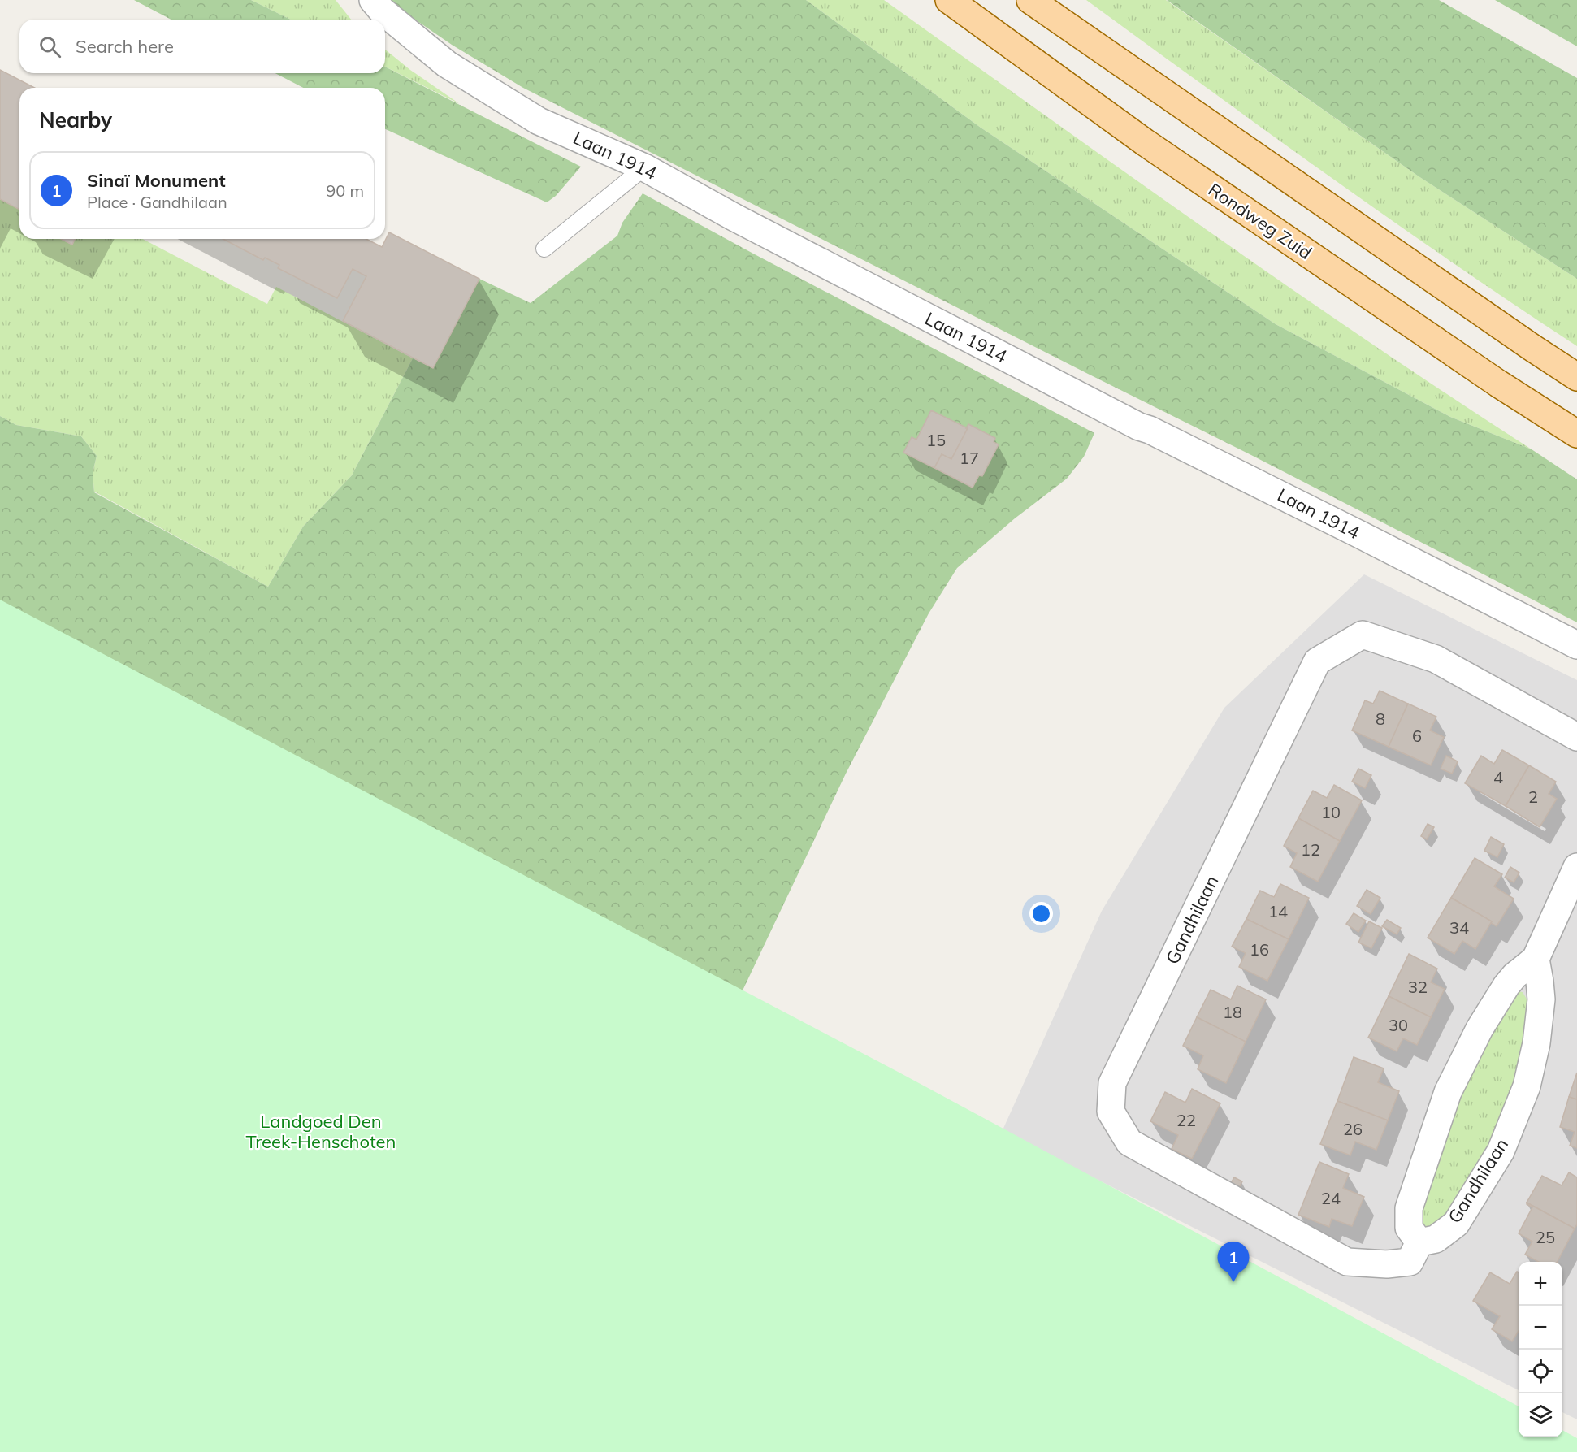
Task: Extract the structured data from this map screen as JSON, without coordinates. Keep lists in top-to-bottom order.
{
  "streets": {
    "main road": ["Rondweg Zuid"],
    "street": ["Laan 1914", "Gandhilaan"]
  },
  "parks": ["Landgoed Den Treek-Henschoten"],
  "house_numbers": [
    "15",
    "17",
    "8",
    "6",
    "4",
    "2",
    "10",
    "12",
    "14",
    "34",
    "16",
    "32",
    "18",
    "30",
    "22",
    "26",
    "24",
    "25"
  ],
  "page": {
    "search": "Search here",
    "heading": "Nearby",
    "list": [
      {
        "mark": "1",
        "name": "Sinaï Monument",
        "note": "Place · Gandhilaan",
        "value": "90 m"
      }
    ],
    "pins": "1",
    "map_buttons": ["+", "−"]
  }
}
